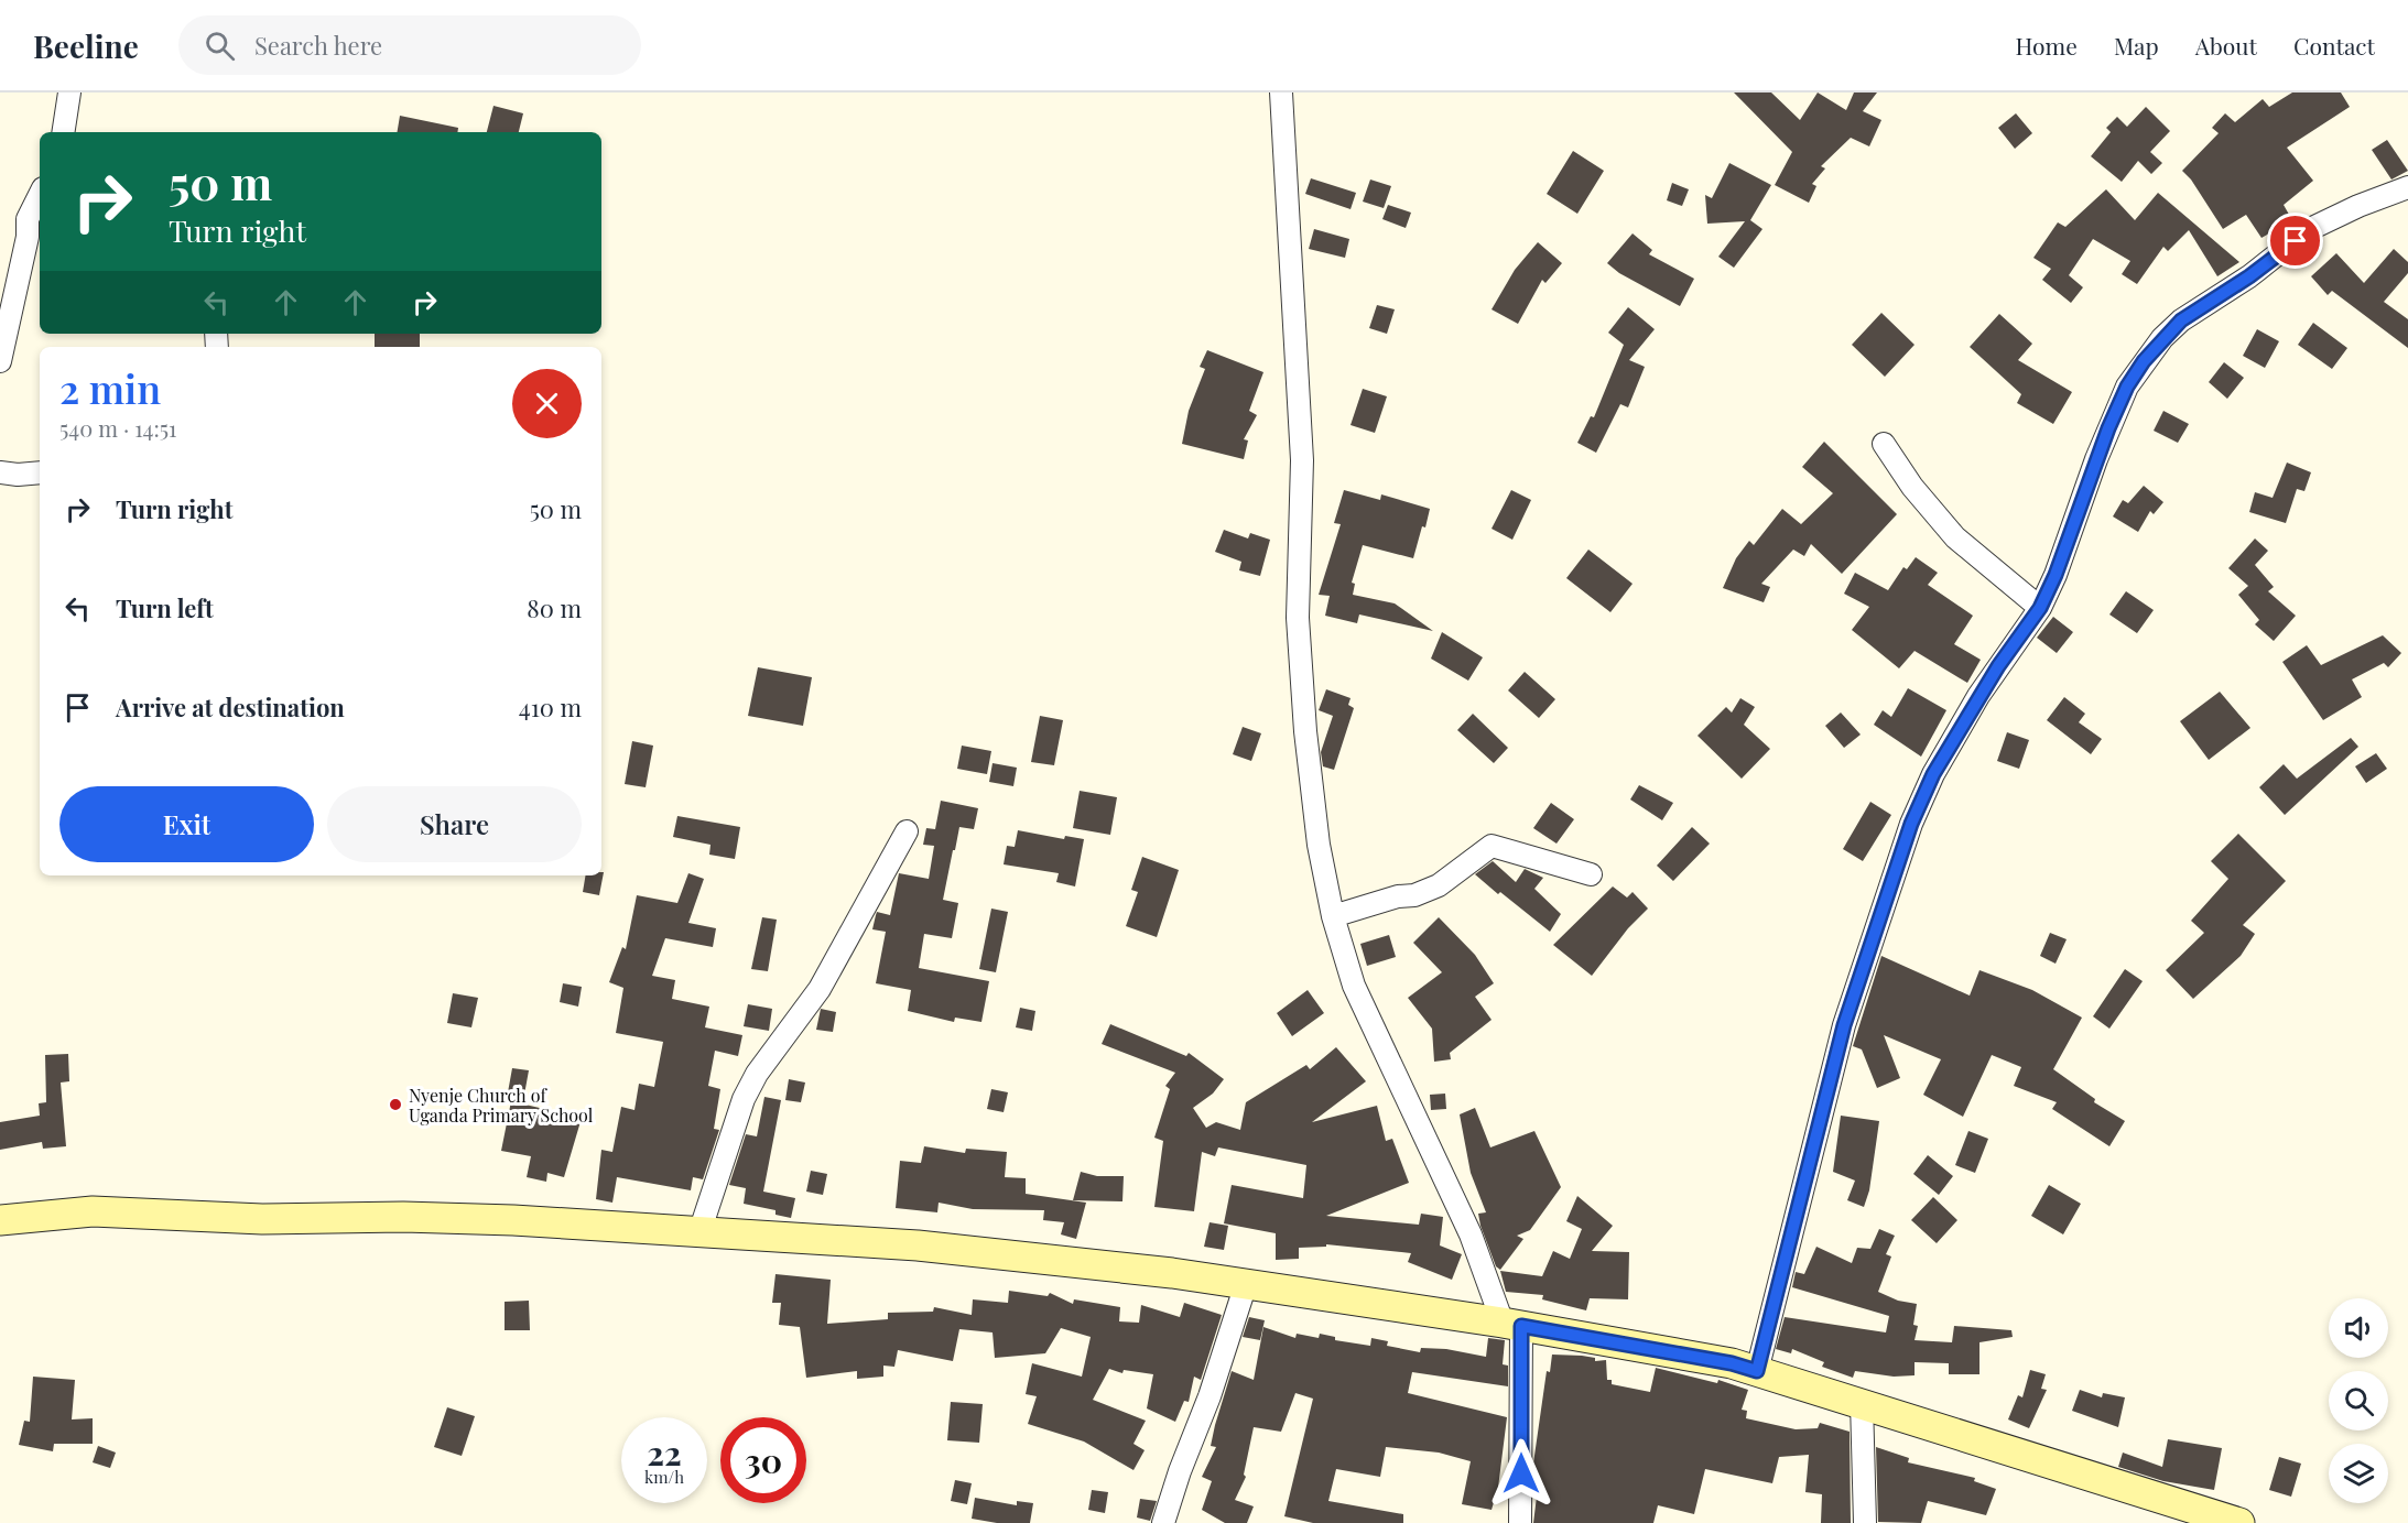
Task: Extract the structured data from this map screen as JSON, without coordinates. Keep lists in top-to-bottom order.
{
  "places": ["Nyenje Church of Uganda Primary School"],
  "page": {
    "header": "Beeline",
    "search": "Search here",
    "nav": [
      "Home",
      "Map",
      "About",
      "Contact"
    ],
    "turn": ["50 m", "Turn right"],
    "heading": ["2 min", "540 m · 14:51"],
    "list": [
      {
        "name": "Turn right",
        "value": "50 m"
      },
      {
        "name": "Turn left",
        "value": "80 m"
      },
      {
        "name": "Arrive at destination",
        "value": "410 m"
      }
    ],
    "buttons": ["Exit", "Share"],
    "speed": "22 km/h",
    "limit": "30"
  }
}
